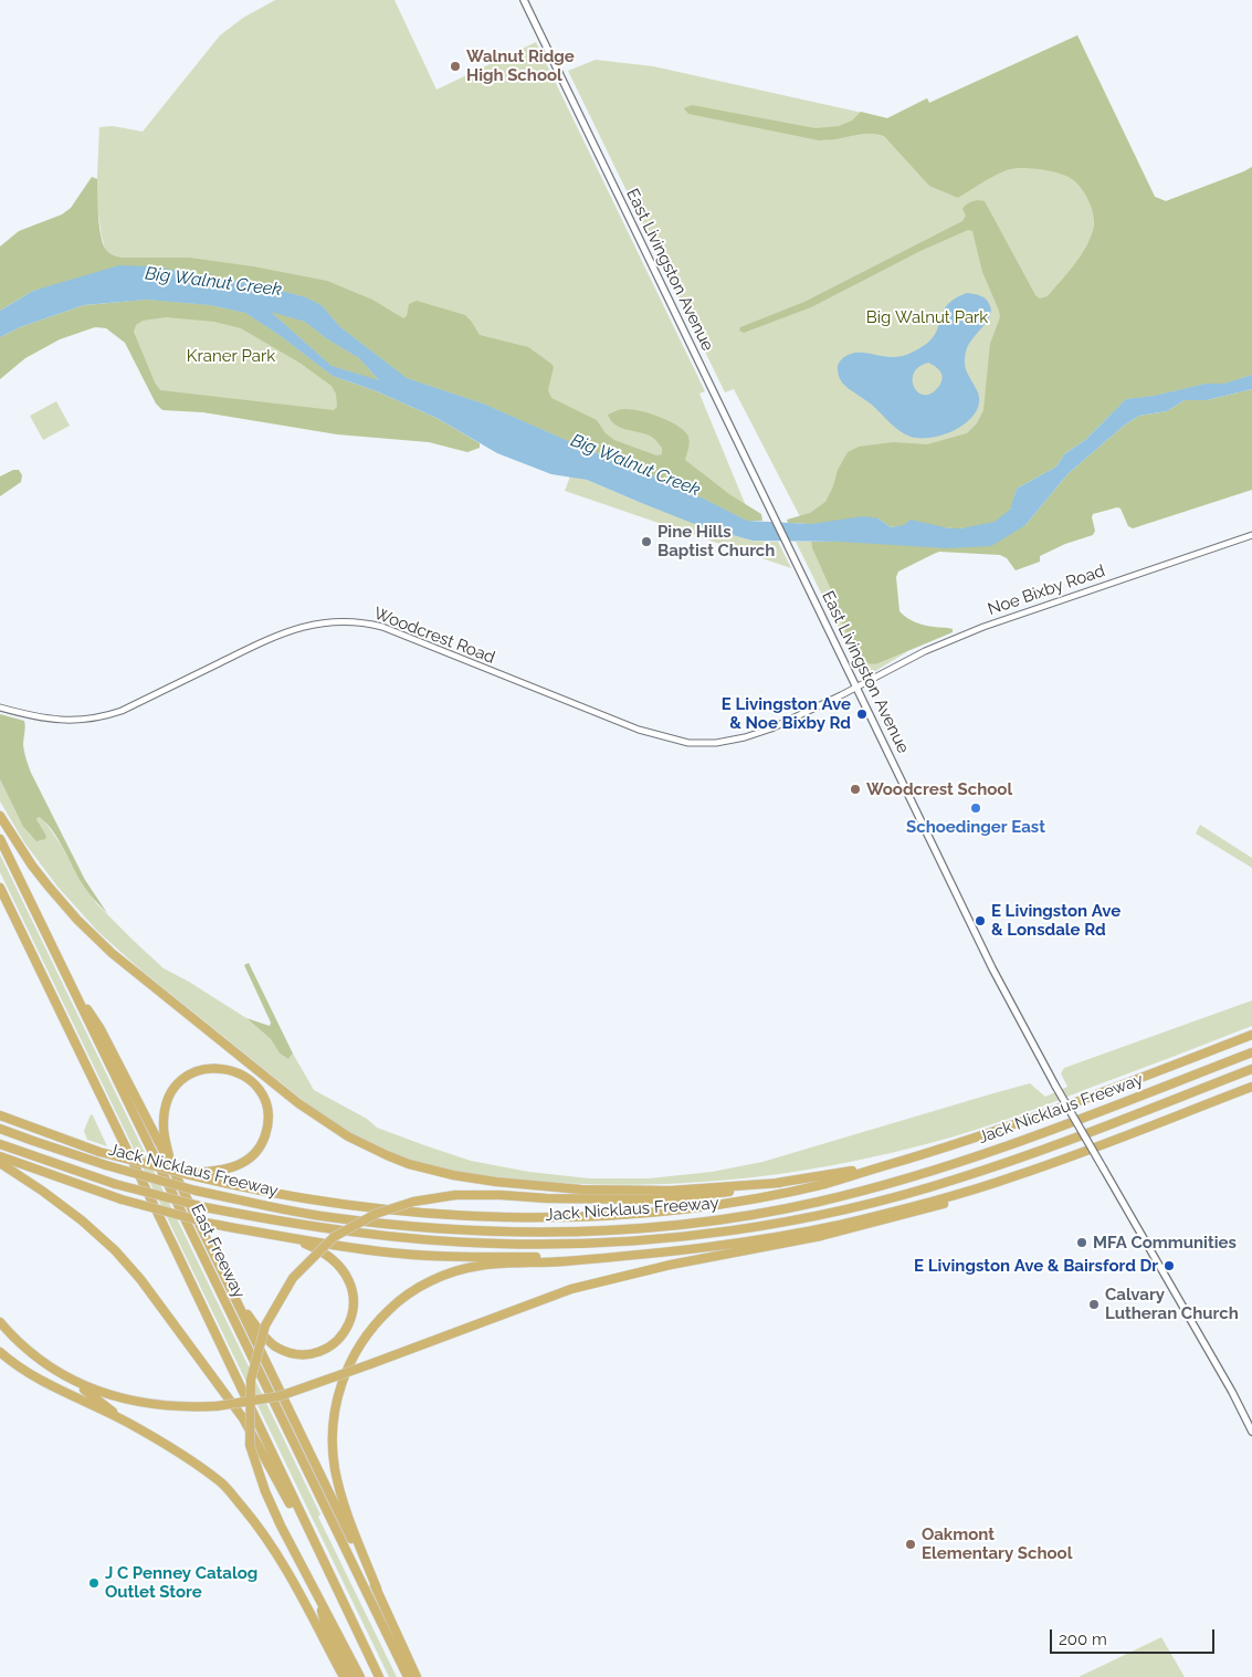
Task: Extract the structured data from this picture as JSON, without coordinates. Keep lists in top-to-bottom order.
{
  "streets": {
    "highway": ["Jack Nicklaus Freeway", "East Freeway"],
    "main road": ["East Livingston Avenue"],
    "street": ["Noe Bixby Road", "Woodcrest Road"]
  },
  "crossings": [
    ["East Livingston Avenue", "Noe Bixby Road"],
    ["East Livingston Avenue", "Woodcrest Road"],
    ["Noe Bixby Road", "Woodcrest Road"]
  ],
  "water": ["Big Walnut Creek"],
  "parks": ["Big Walnut Park", "Kraner Park"],
  "places": [
    "Walnut Ridge High School",
    "Pine Hills Baptist Church",
    "E Livingston Ave & Noe Bixby Rd",
    "Woodcrest School",
    "Schoedinger East",
    "E Livingston Ave & Lonsdale Rd",
    "MFA Communities",
    "E Livingston Ave & Bairsford Dr",
    "Calvary Lutheran Church",
    "Oakmont Elementary School",
    "J C Penney Catalog Outlet Store"
  ],
  "scale_bar": "200 m"
}
